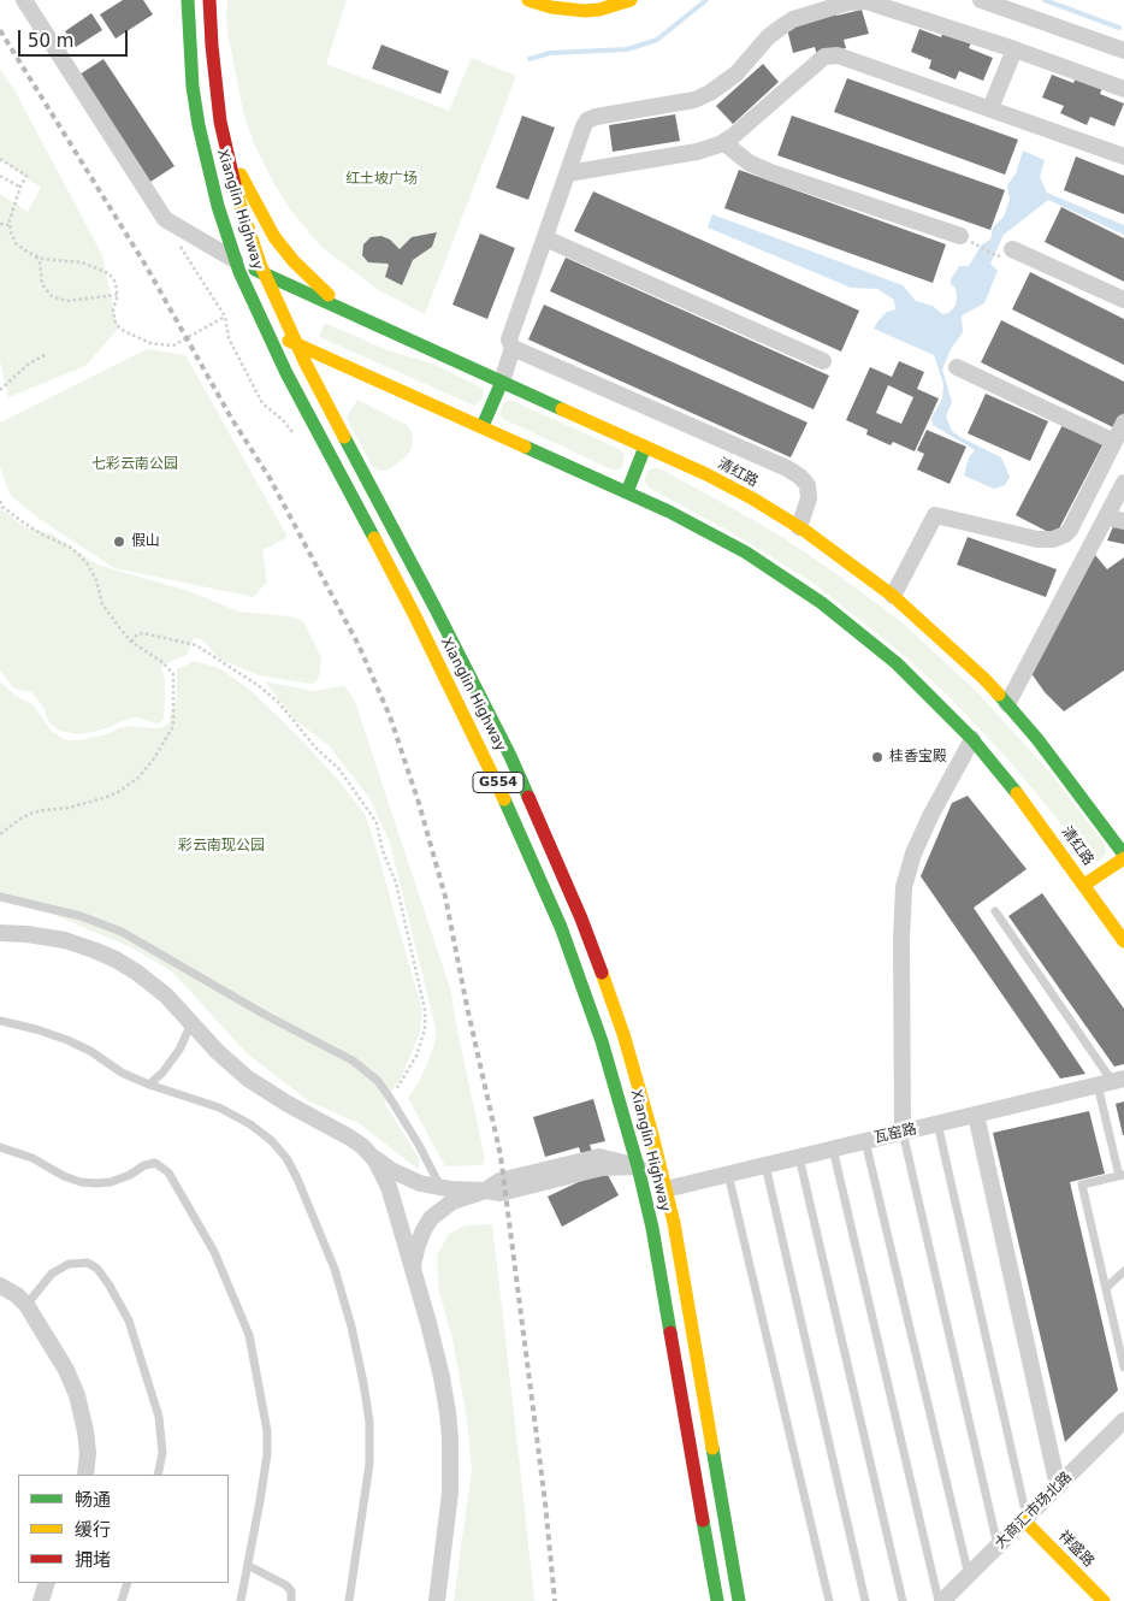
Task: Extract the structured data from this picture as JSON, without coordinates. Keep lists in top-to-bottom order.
{
  "streets": {
    "main road": [
      "Xianglin Highway",
      "清红路",
      "G554",
      "祥盛路"
    ],
    "street": ["瓦窑路", "大商汇市场北路"]
  },
  "crossings": [
    ["Xianglin Highway", "清红路"],
    ["Xianglin Highway", "瓦窑路"],
    ["大商汇市场北路", "祥盛路"]
  ],
  "parks": ["红土坡广场", "七彩云南公园", "彩云南现公园"],
  "places": ["假山", "桂香宝殿"],
  "legend": ["畅通", "缓行", "拥堵"],
  "scale_bar": "50 m"
}
